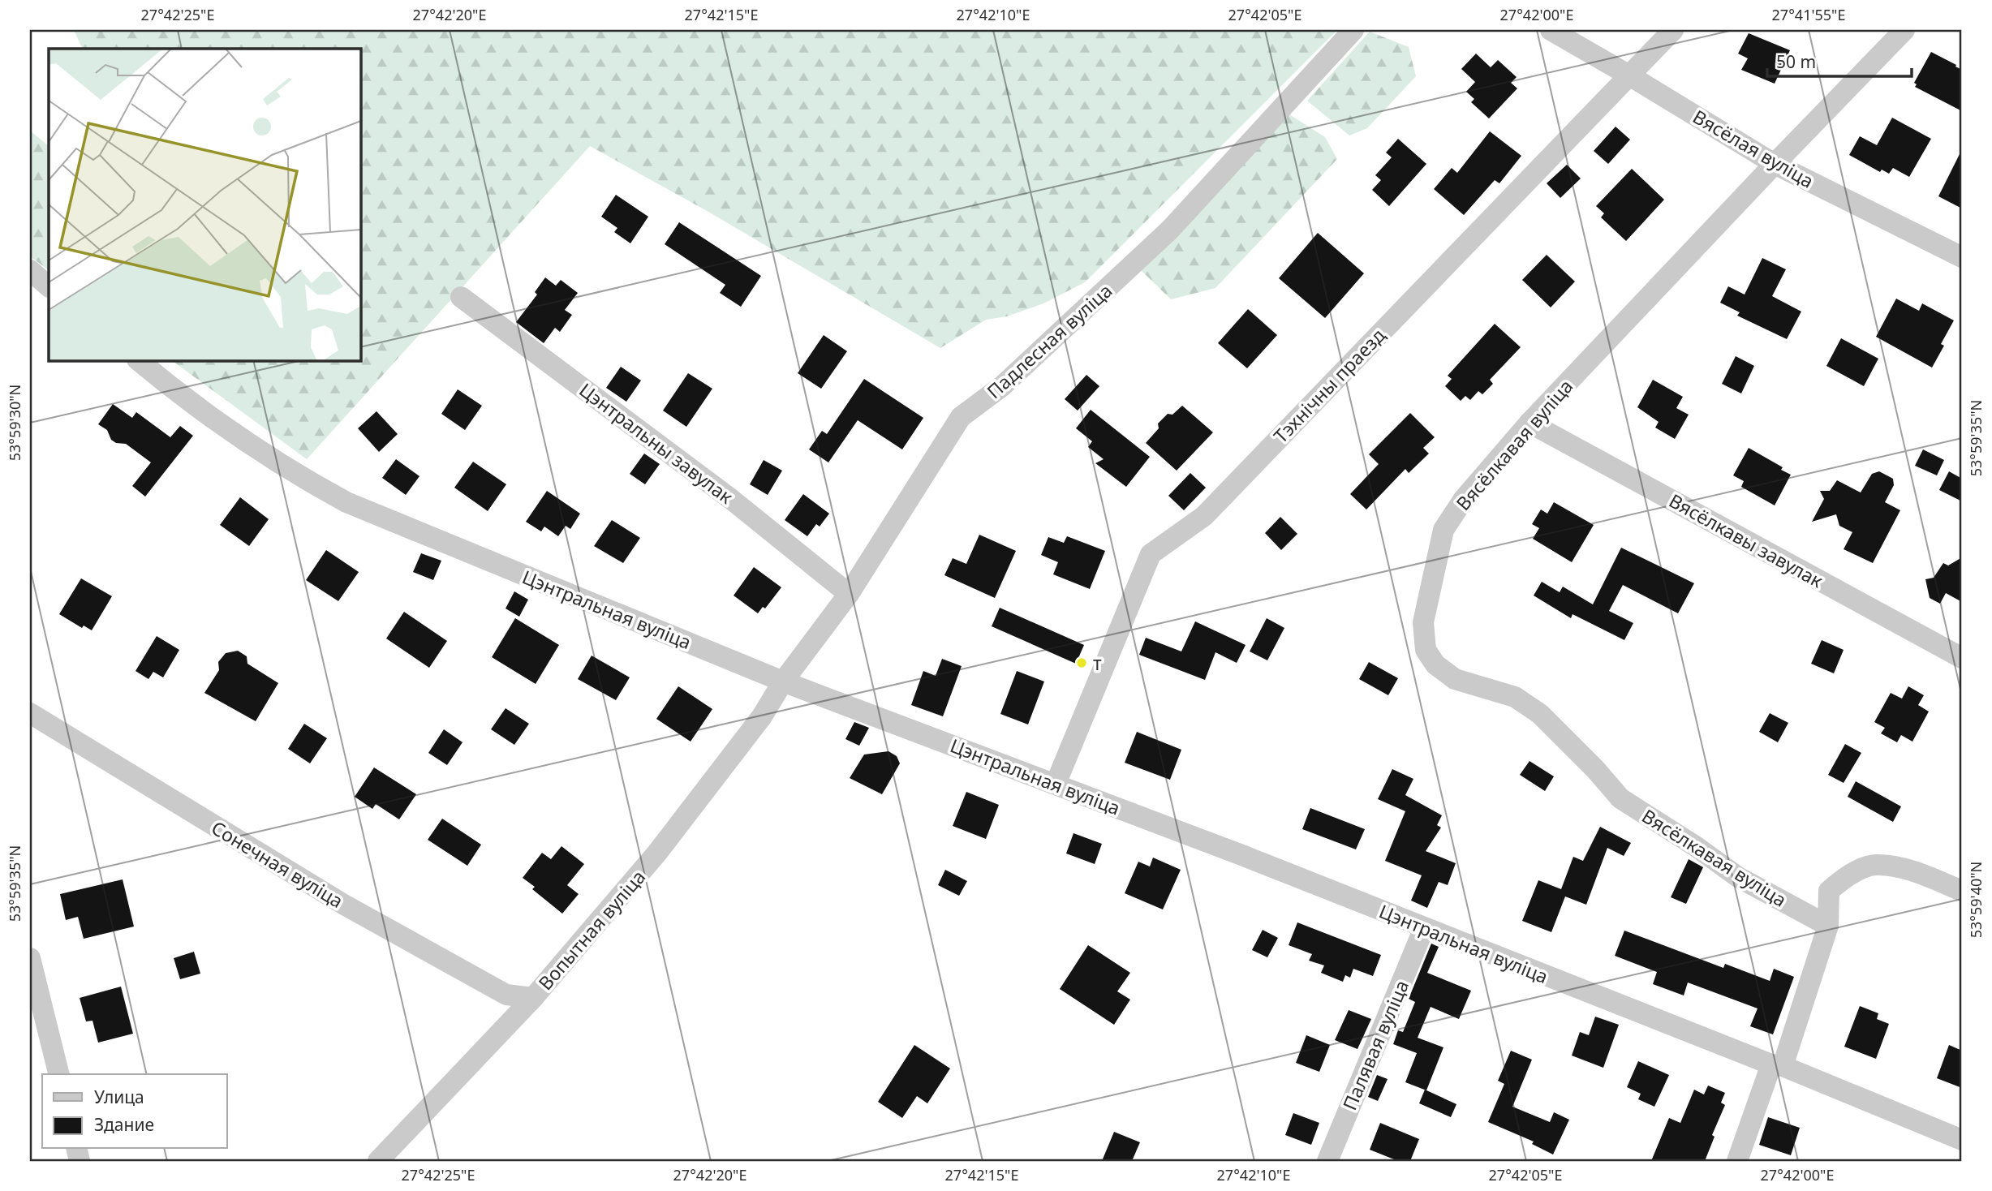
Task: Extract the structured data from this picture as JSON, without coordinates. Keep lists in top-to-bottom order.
{
  "streets": {
    "street": [
      "Вясёлая вуліца",
      "Падлесная вуліца",
      "Тэхнічны праезд",
      "Цэнтральны завулак",
      "Вясёлкавая вуліца",
      "Вясёлкавы завулак",
      "Цэнтральная вуліца",
      "Сонечная вуліца",
      "Вопытная вуліца",
      "Палявая вуліца"
    ]
  },
  "crossings": [
    ["Вясёлая вуліца", "Тэхнічны праезд"],
    ["Вясёлая вуліца", "Вясёлкавая вуліца"],
    ["Падлесная вуліца", "Цэнтральны завулак"],
    ["Падлесная вуліца", "Цэнтральная вуліца"],
    ["Падлесная вуліца", "Вопытная вуліца"],
    ["Тэхнічны праезд", "Цэнтральная вуліца"],
    ["Вясёлкавая вуліца", "Вясёлкавы завулак"],
    ["Цэнтральная вуліца", "Вопытная вуліца"],
    ["Цэнтральная вуліца", "Палявая вуліца"],
    ["Сонечная вуліца", "Вопытная вуліца"]
  ],
  "places": ["т"],
  "legend": ["Улица", "Здание"],
  "scale_bar": "50 m",
  "coordinates": [
    "27°42'25\"E",
    "27°42'20\"E",
    "27°42'15\"E",
    "27°42'10\"E",
    "27°42'05\"E",
    "27°42'00\"E",
    "27°41'55\"E",
    "53°59'30\"N",
    "53°59'35\"N",
    "53°59'40\"N"
  ]
}
